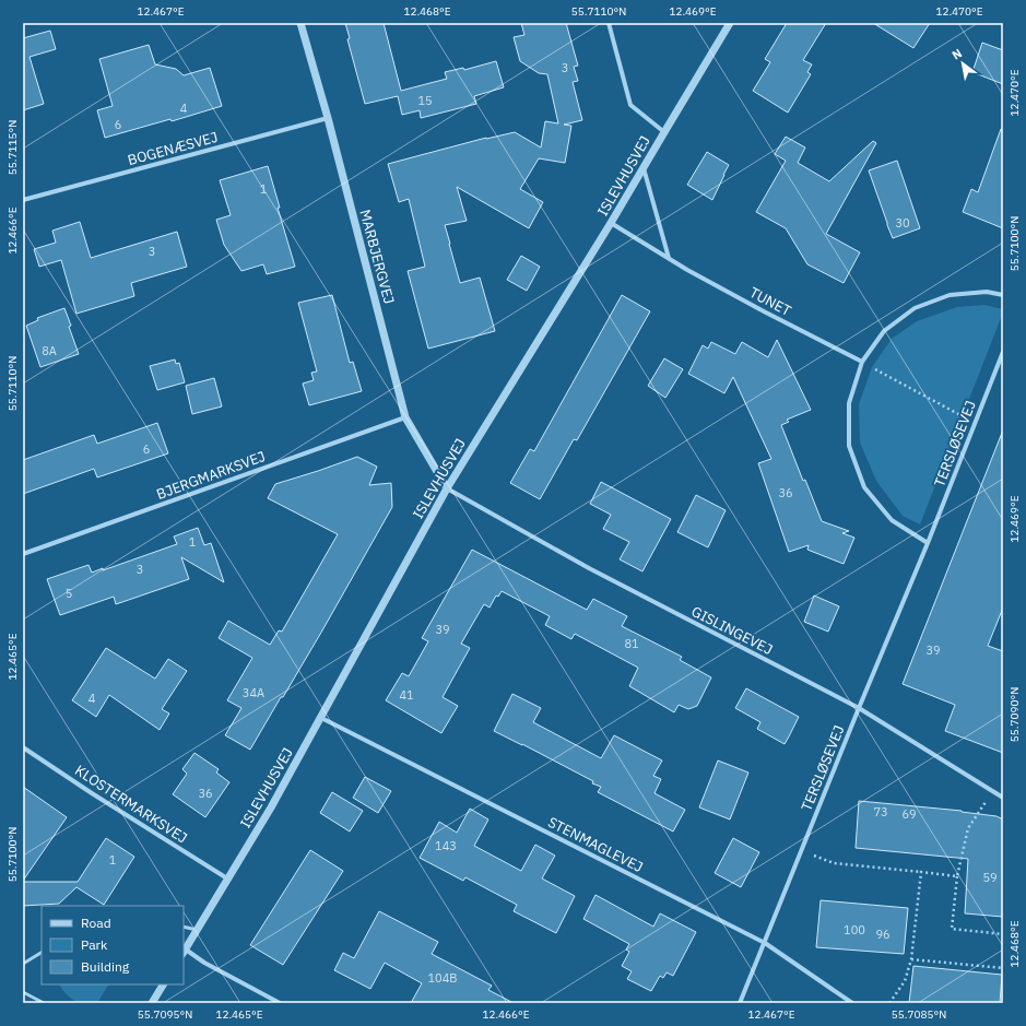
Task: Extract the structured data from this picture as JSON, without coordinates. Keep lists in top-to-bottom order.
{
  "streets": {
    "street": [
      "BOGENÆSVEJ",
      "ISLEVHUSVEJ",
      "MARBJERGVEJ",
      "TUNET",
      "TERSLØSEVEJ",
      "BJERGMARKSVEJ",
      "GISLINGEVEJ",
      "KLOSTERMARKSVEJ",
      "STENMAGLEVEJ"
    ]
  },
  "crossings": [
    ["BOGENÆSVEJ", "MARBJERGVEJ"],
    ["ISLEVHUSVEJ", "MARBJERGVEJ"],
    ["ISLEVHUSVEJ", "TUNET"],
    ["ISLEVHUSVEJ", "GISLINGEVEJ"],
    ["ISLEVHUSVEJ", "KLOSTERMARKSVEJ"],
    ["ISLEVHUSVEJ", "STENMAGLEVEJ"],
    ["MARBJERGVEJ", "BJERGMARKSVEJ"],
    ["MARBJERGVEJ", "GISLINGEVEJ"],
    ["TERSLØSEVEJ", "GISLINGEVEJ"],
    ["TERSLØSEVEJ", "STENMAGLEVEJ"]
  ],
  "house_numbers": [
    "3",
    "15",
    "4",
    "6",
    "1",
    "30",
    "3",
    "8A",
    "6",
    "36",
    "1",
    "3",
    "5",
    "39",
    "81",
    "39",
    "34A",
    "41",
    "4",
    "36",
    "73",
    "69",
    "143",
    "1",
    "59",
    "100",
    "96",
    "104B"
  ],
  "legend": ["Road", "Park", "Building"],
  "north": "top left",
  "coordinates": [
    "12.467°E",
    "12.468°E",
    "55.7110°N",
    "12.469°E",
    "12.470°E",
    "55.7115°N",
    "12.466°E",
    "55.7100°N",
    "12.465°E",
    "55.7090°N",
    "55.7095°N",
    "55.7085°N"
  ]
}
